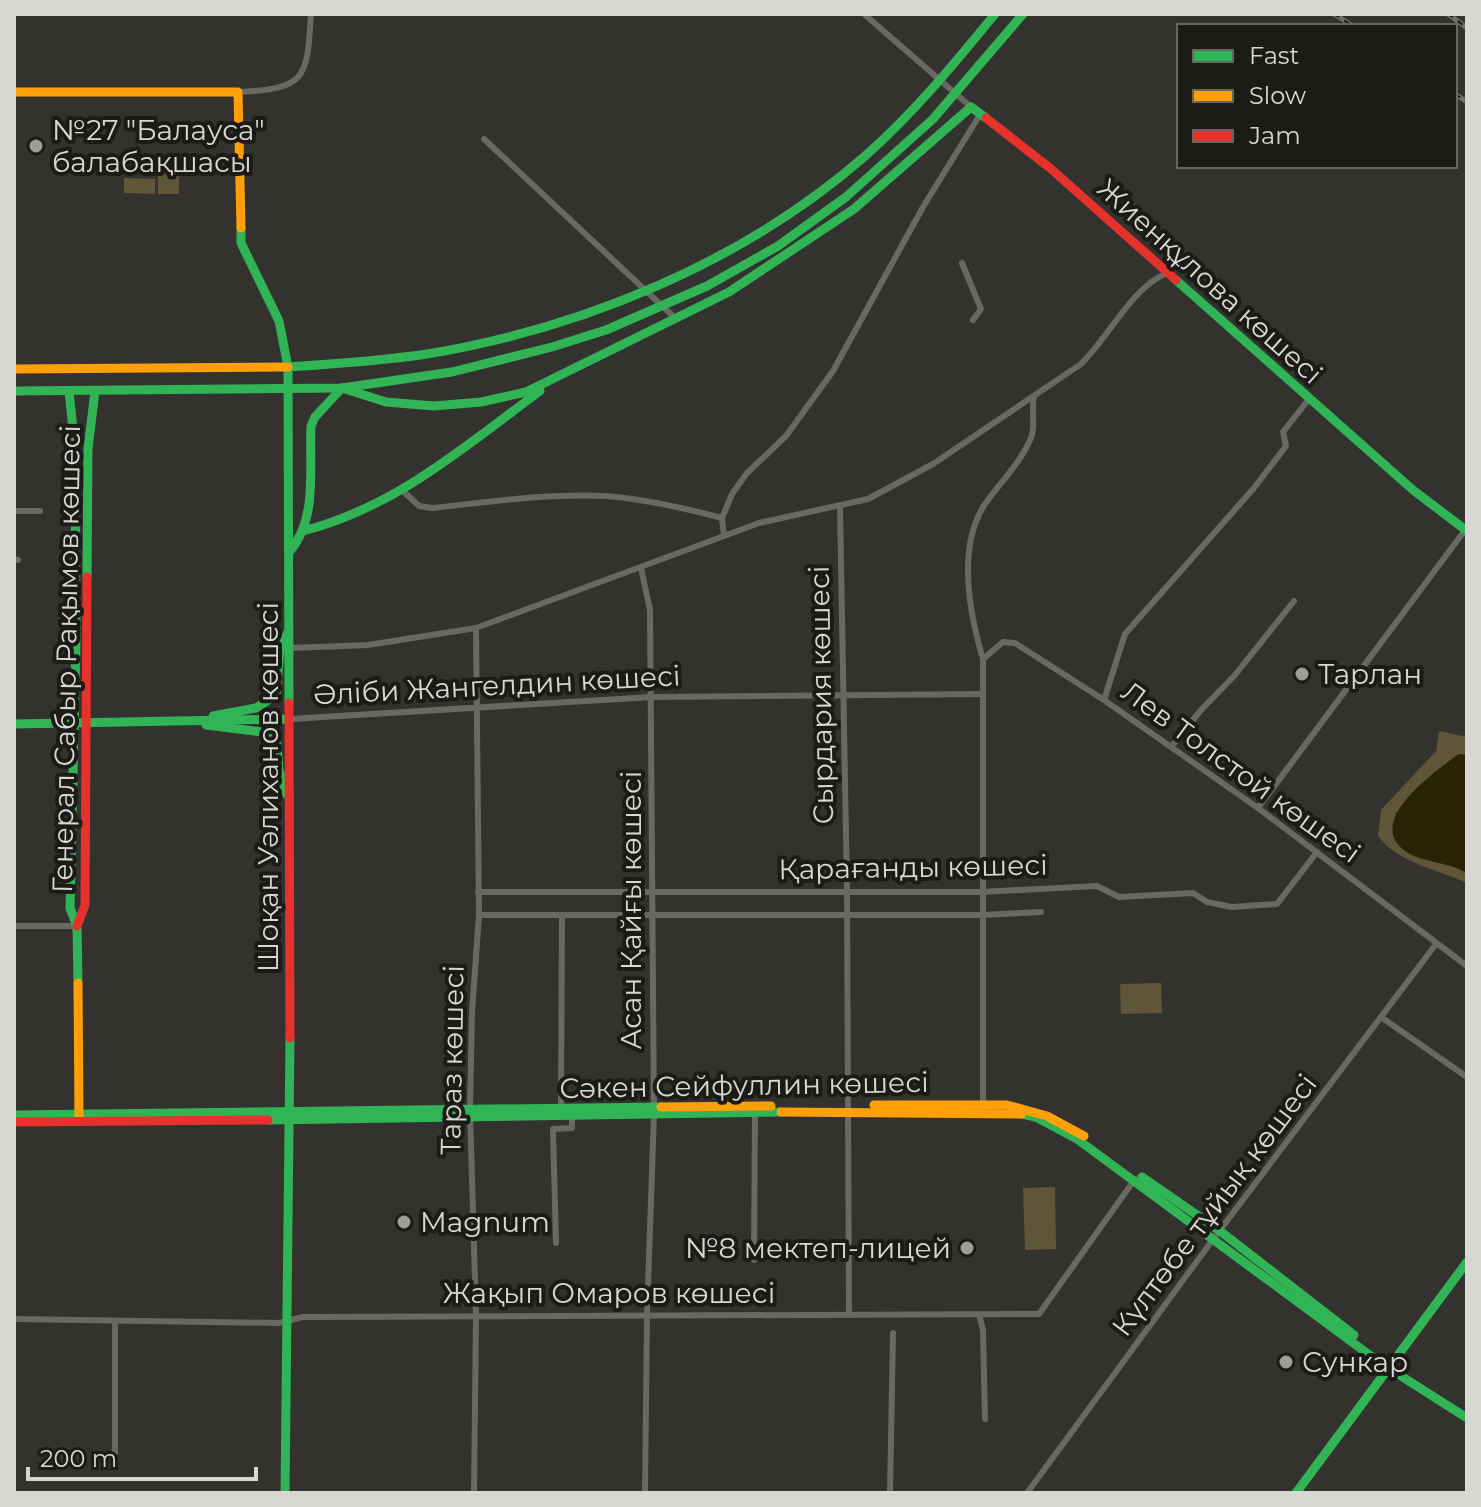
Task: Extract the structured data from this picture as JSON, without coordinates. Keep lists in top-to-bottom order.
{
  "streets": {
    "street": [
      "Жиенқұлова көшесі",
      "Генерал Сабыр Рақымов көшесі",
      "Әліби Жангелдин көшесі",
      "Сырдария көшесі",
      "Лев Толстой көшесі",
      "Шоқан Уәлиханов көшесі",
      "Қарағанды көшесі",
      "Асан Қайғы көшесі",
      "Тараз көшесі",
      "Сәкен Сейфуллин көшесі",
      "Күлтөбе тұйық көшесі",
      "Жақып Омаров көшесі"
    ]
  },
  "crossings": [
    ["Генерал Сабыр Рақымов көшесі", "Әліби Жангелдин көшесі"],
    ["Генерал Сабыр Рақымов көшесі", "Сәкен Сейфуллин көшесі"],
    ["Әліби Жангелдин көшесі", "Сырдария көшесі"],
    ["Әліби Жангелдин көшесі", "Шоқан Уәлиханов көшесі"],
    ["Әліби Жангелдин көшесі", "Асан Қайғы көшесі"],
    ["Әліби Жангелдин көшесі", "Тараз көшесі"],
    ["Сырдария көшесі", "Қарағанды көшесі"],
    ["Сырдария көшесі", "Сәкен Сейфуллин көшесі"],
    ["Сырдария көшесі", "Жақып Омаров көшесі"],
    ["Лев Толстой көшесі", "Қарағанды көшесі"],
    ["Лев Толстой көшесі", "Күлтөбе тұйық көшесі"],
    ["Шоқан Уәлиханов көшесі", "Сәкен Сейфуллин көшесі"],
    ["Шоқан Уәлиханов көшесі", "Жақып Омаров көшесі"],
    ["Қарағанды көшесі", "Асан Қайғы көшесі"],
    ["Қарағанды көшесі", "Тараз көшесі"],
    ["Асан Қайғы көшесі", "Сәкен Сейфуллин көшесі"],
    ["Асан Қайғы көшесі", "Жақып Омаров көшесі"],
    ["Тараз көшесі", "Сәкен Сейфуллин көшесі"],
    ["Тараз көшесі", "Жақып Омаров көшесі"],
    ["Сәкен Сейфуллин көшесі", "Күлтөбе тұйық көшесі"],
    ["Сәкен Сейфуллин көшесі", "Жақып Омаров көшесі"]
  ],
  "places": [
    "№27 \"Балауса\" балабақшасы",
    "Тарлан",
    "Magnum",
    "№8 мектеп-лицей",
    "Сункар"
  ],
  "legend": ["Fast", "Slow", "Jam"],
  "scale_bar": "200 m"
}
